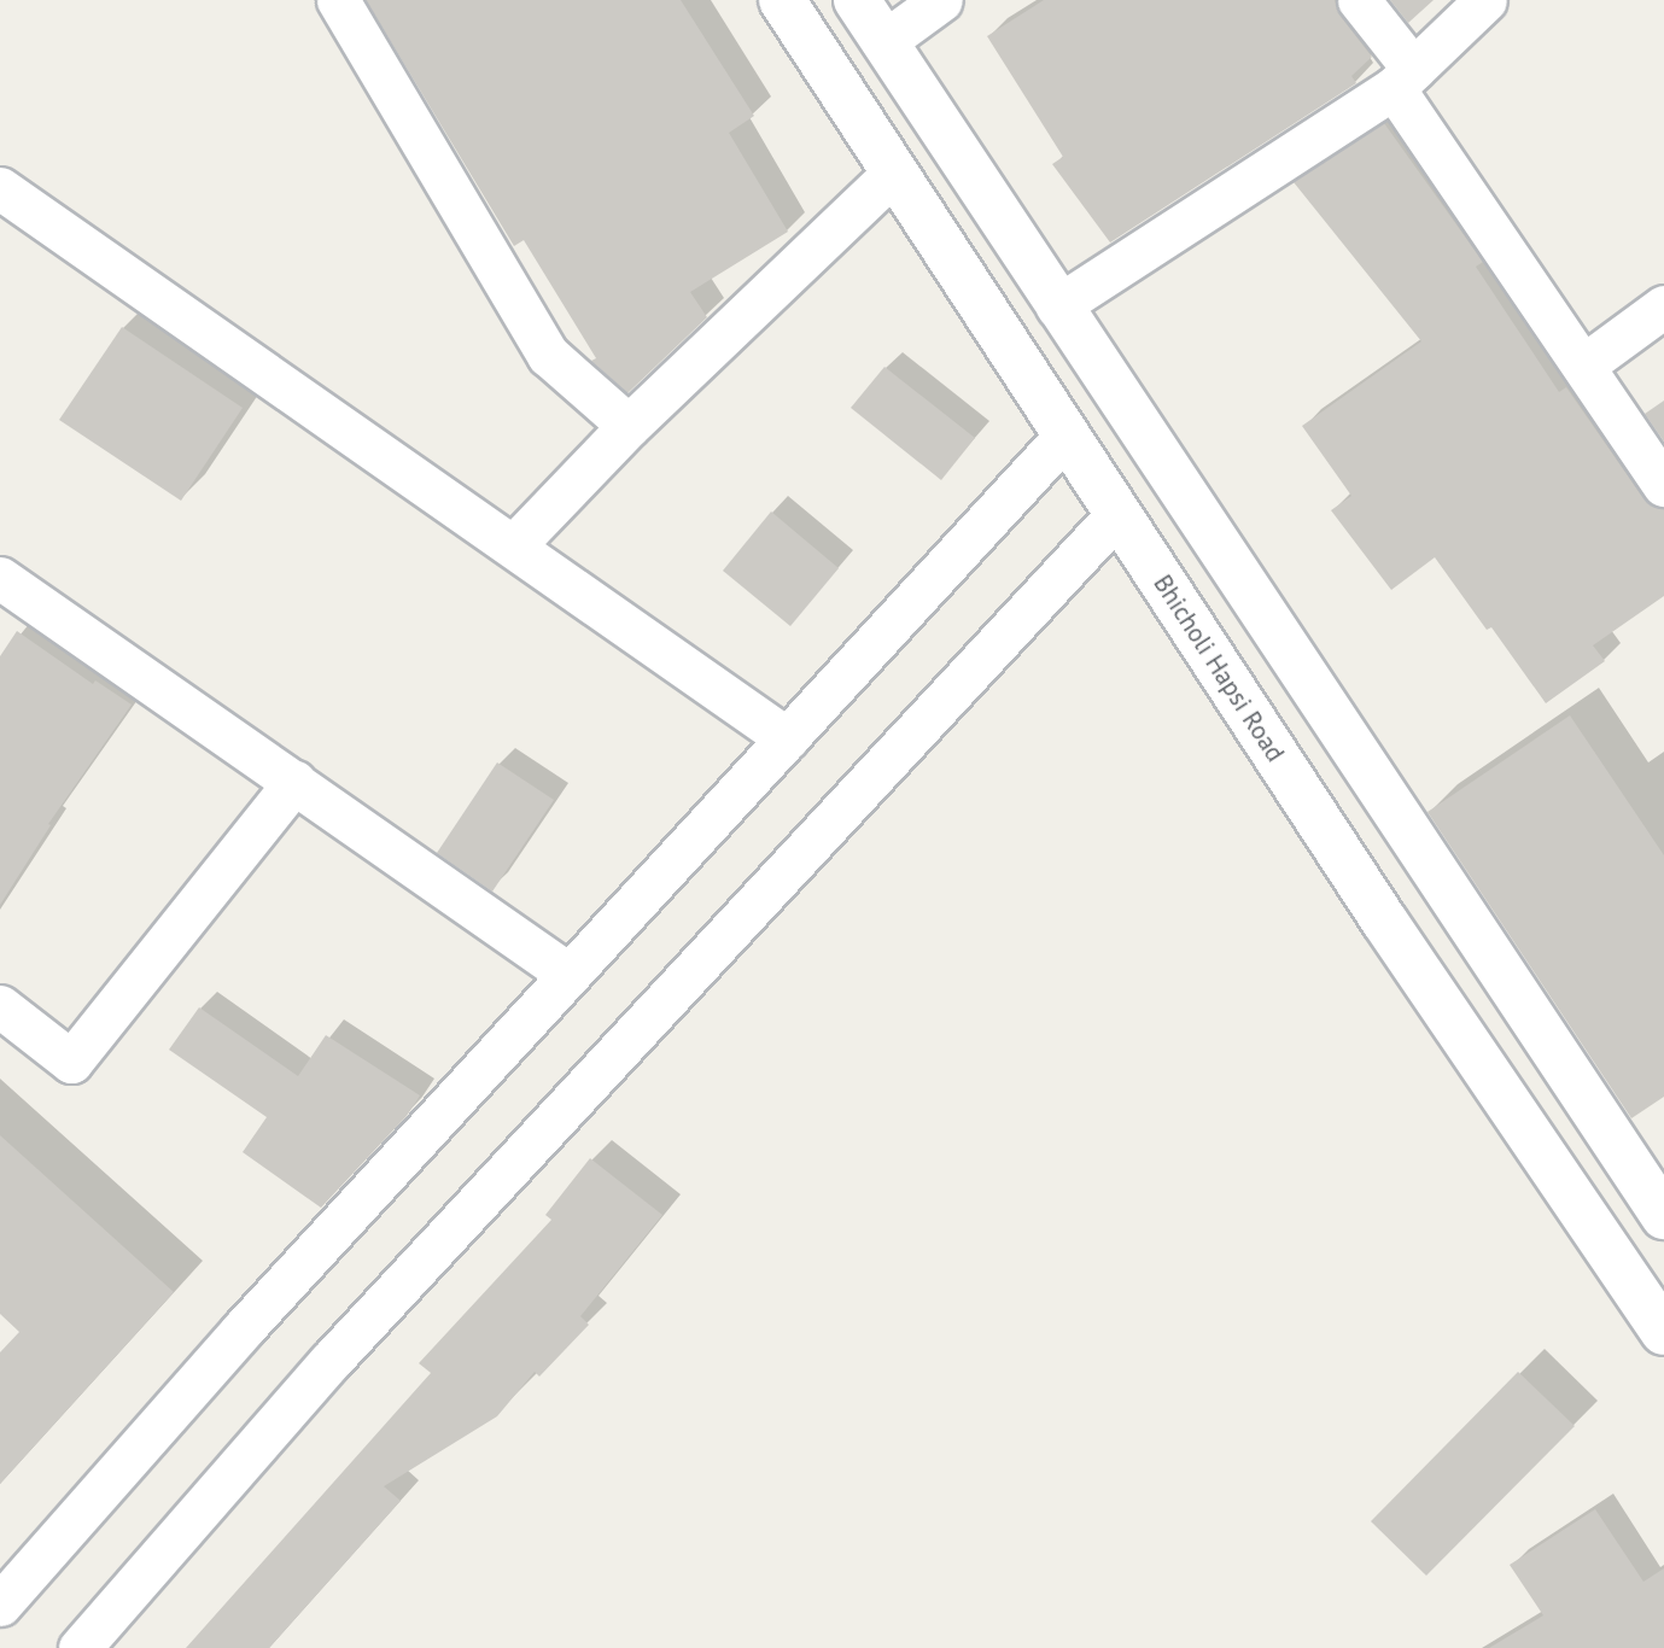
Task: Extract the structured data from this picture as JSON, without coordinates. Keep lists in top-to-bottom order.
{
  "streets": {
    "street": ["Bhicholi Hapsi Road"]
  }
}
